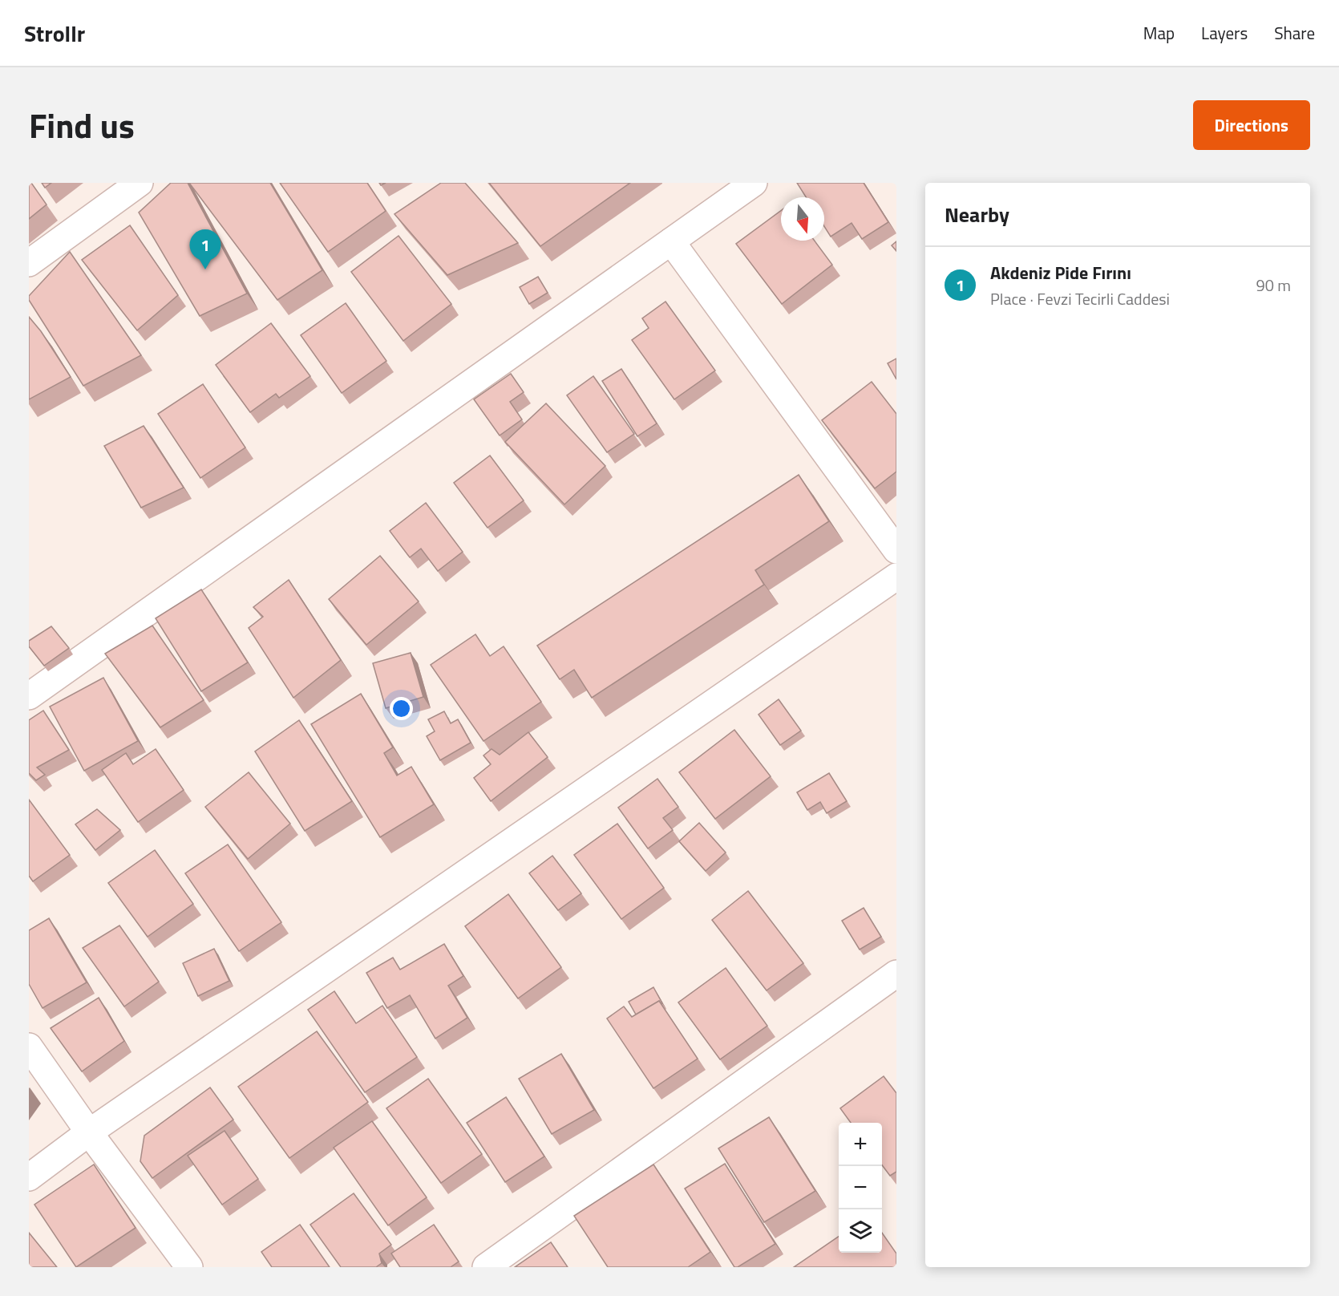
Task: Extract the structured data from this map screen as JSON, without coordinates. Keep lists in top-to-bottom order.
{
  "north": "bottom",
  "page": {
    "header": "Strollr",
    "nav": ["Map", "Layers", "Share"],
    "title": "Find us",
    "buttons": "Directions",
    "heading": "Nearby",
    "pins": "1",
    "list": [
      {
        "mark": "1",
        "name": "Akdeniz Pide Fırını",
        "note": "Place · Fevzi Tecirli Caddesi",
        "value": "90 m"
      }
    ],
    "map_buttons": ["+", "−"]
  }
}
